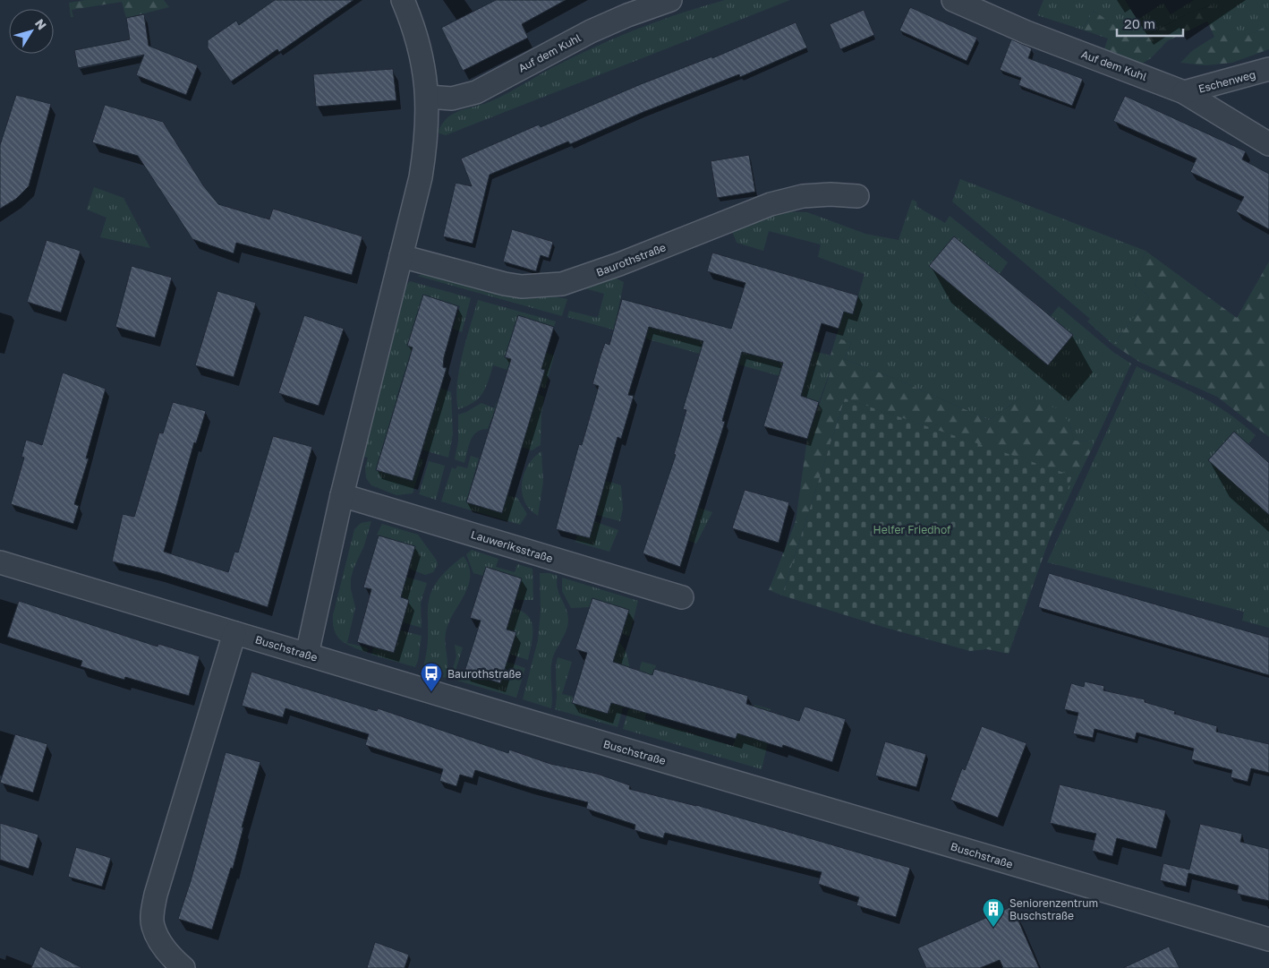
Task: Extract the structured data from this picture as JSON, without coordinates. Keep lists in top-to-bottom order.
{
  "streets": {
    "street": [
      "Auf dem Kuhl",
      "Eschenweg",
      "Baurothstraße",
      "Lauweriksstraße",
      "Buschstraße"
    ]
  },
  "crossings": [
    ["Auf dem Kuhl", "Eschenweg"]
  ],
  "parks": ["Helfer Friedhof"],
  "places": {
    "bus stop": ["Baurothstraße"],
    "building": ["Seniorenzentrum Buschstraße"]
  },
  "scale_bar": "20 m",
  "north": "top right"
}
